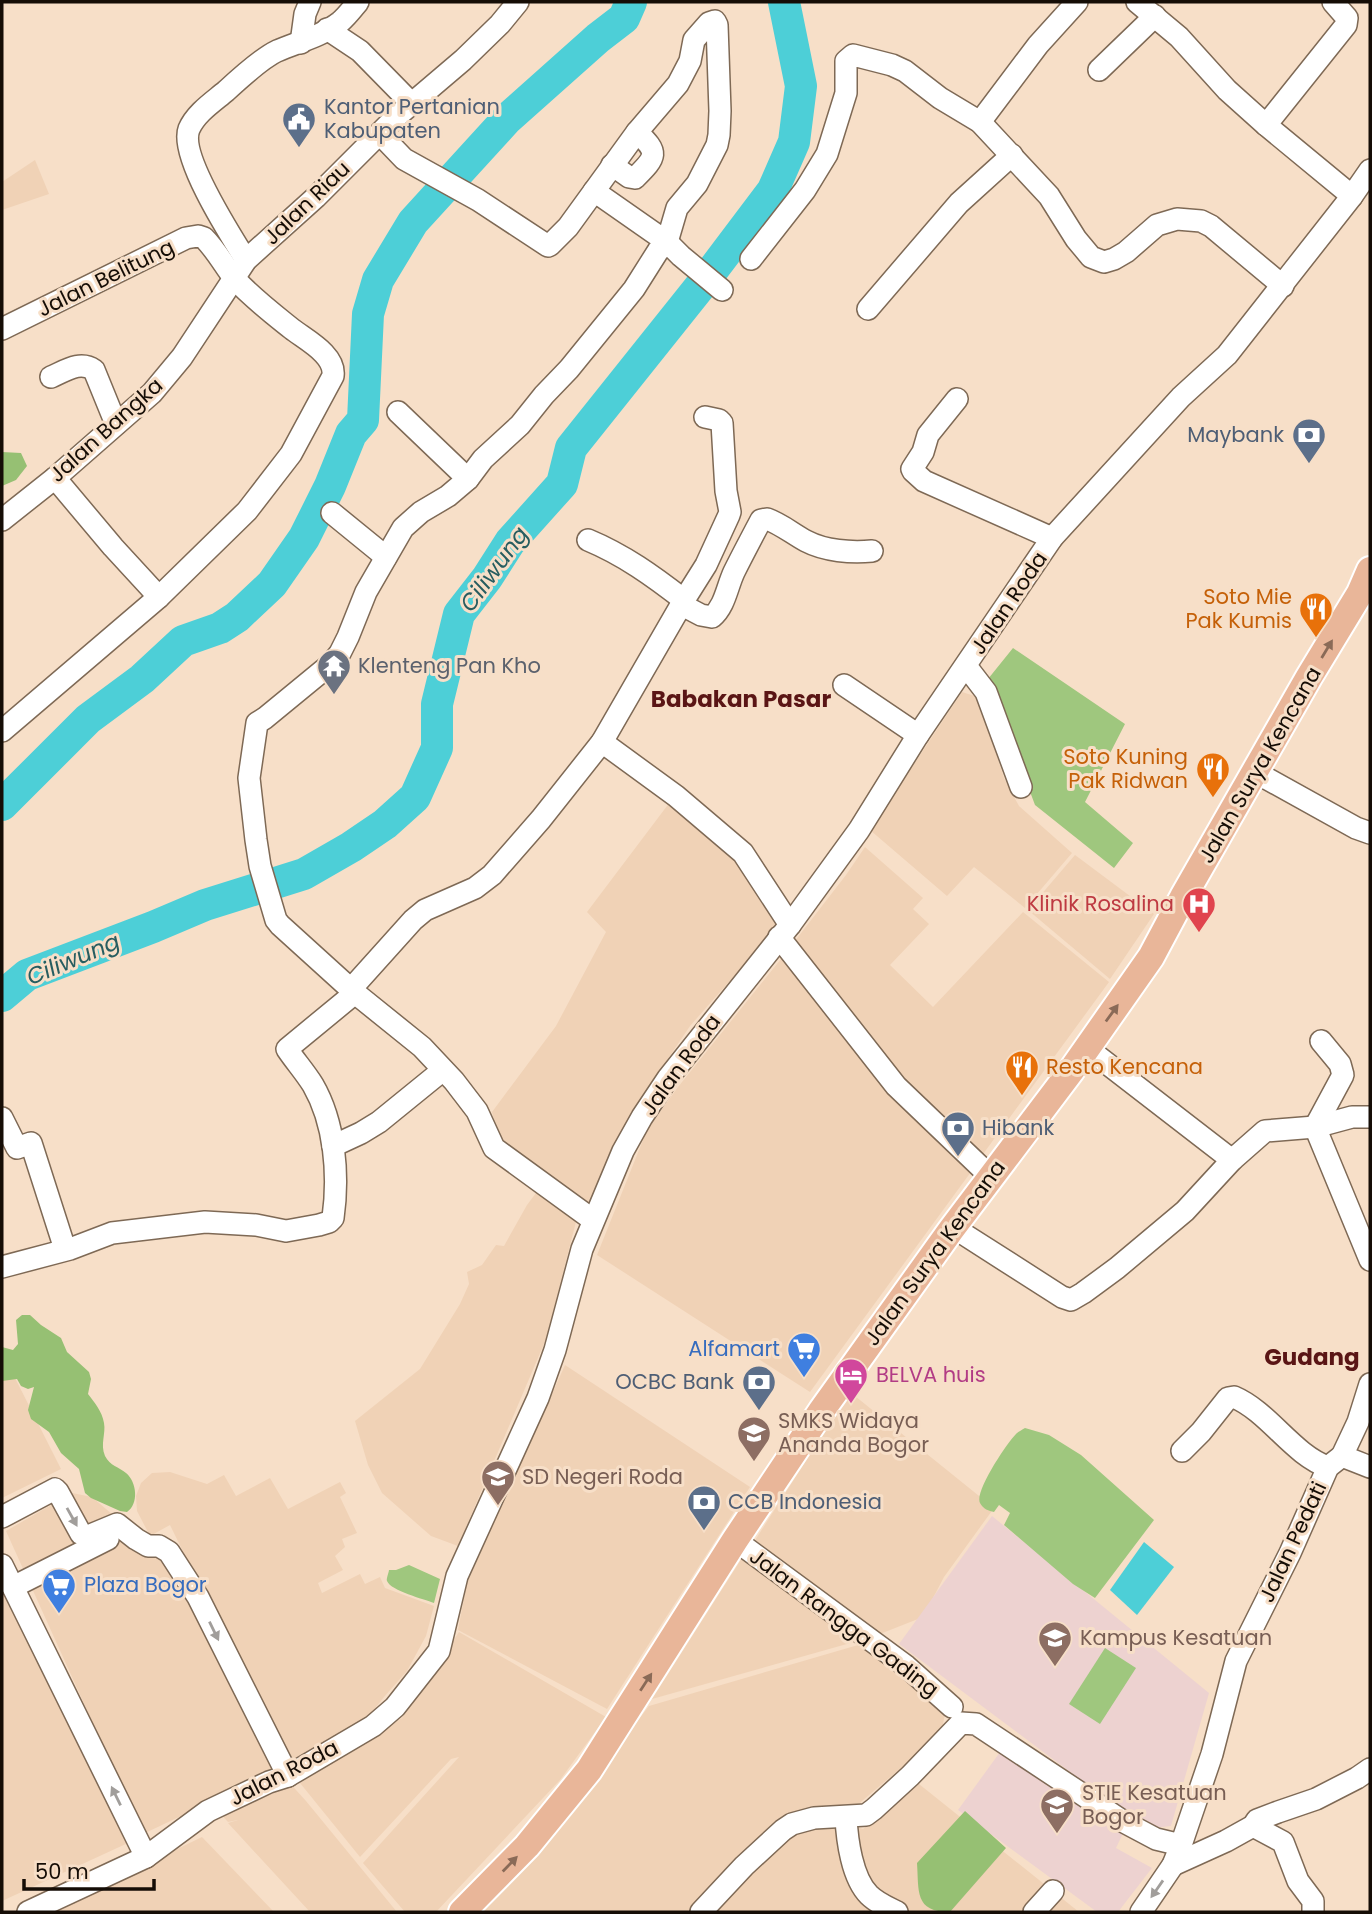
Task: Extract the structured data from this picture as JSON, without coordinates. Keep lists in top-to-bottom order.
{
  "streets": {
    "main road": ["Jalan Surya Kencana"],
    "street": [
      "Jalan Riau",
      "Jalan Belitung",
      "Jalan Bangka",
      "Jalan Roda",
      "Jalan Pedati",
      "Jalan Rangga Gading"
    ]
  },
  "crossings": [
    ["Jalan Riau", "Jalan Bangka"],
    ["Jalan Belitung", "Jalan Bangka"],
    ["Jalan Surya Kencana", "Jalan Rangga Gading"],
    ["Jalan Pedati", "Jalan Rangga Gading"]
  ],
  "one_way": ["Jalan Surya Kencana"],
  "districts": ["Babakan Pasar", "Gudang"],
  "water": ["Ciliwung"],
  "places": {
    "public building": ["Kantor Pertanian Kabupaten"],
    "bank": [
      "Maybank",
      "Hibank",
      "OCBC Bank",
      "CCB Indonesia"
    ],
    "restaurant": ["Soto Mie Pak Kumis", "Soto Kuning Pak Ridwan", "Resto Kencana"],
    "temple": ["Klenteng Pan Kho"],
    "hospital": ["Klinik Rosalina"],
    "supermarket": ["Alfamart", "Plaza Bogor"],
    "hotel": ["BELVA huis"],
    "school or university": [
      "SMKS Widaya Ananda Bogor",
      "SD Negeri Roda",
      "Kampus Kesatuan",
      "STIE Kesatuan Bogor"
    ]
  },
  "scale_bar": "50 m"
}
